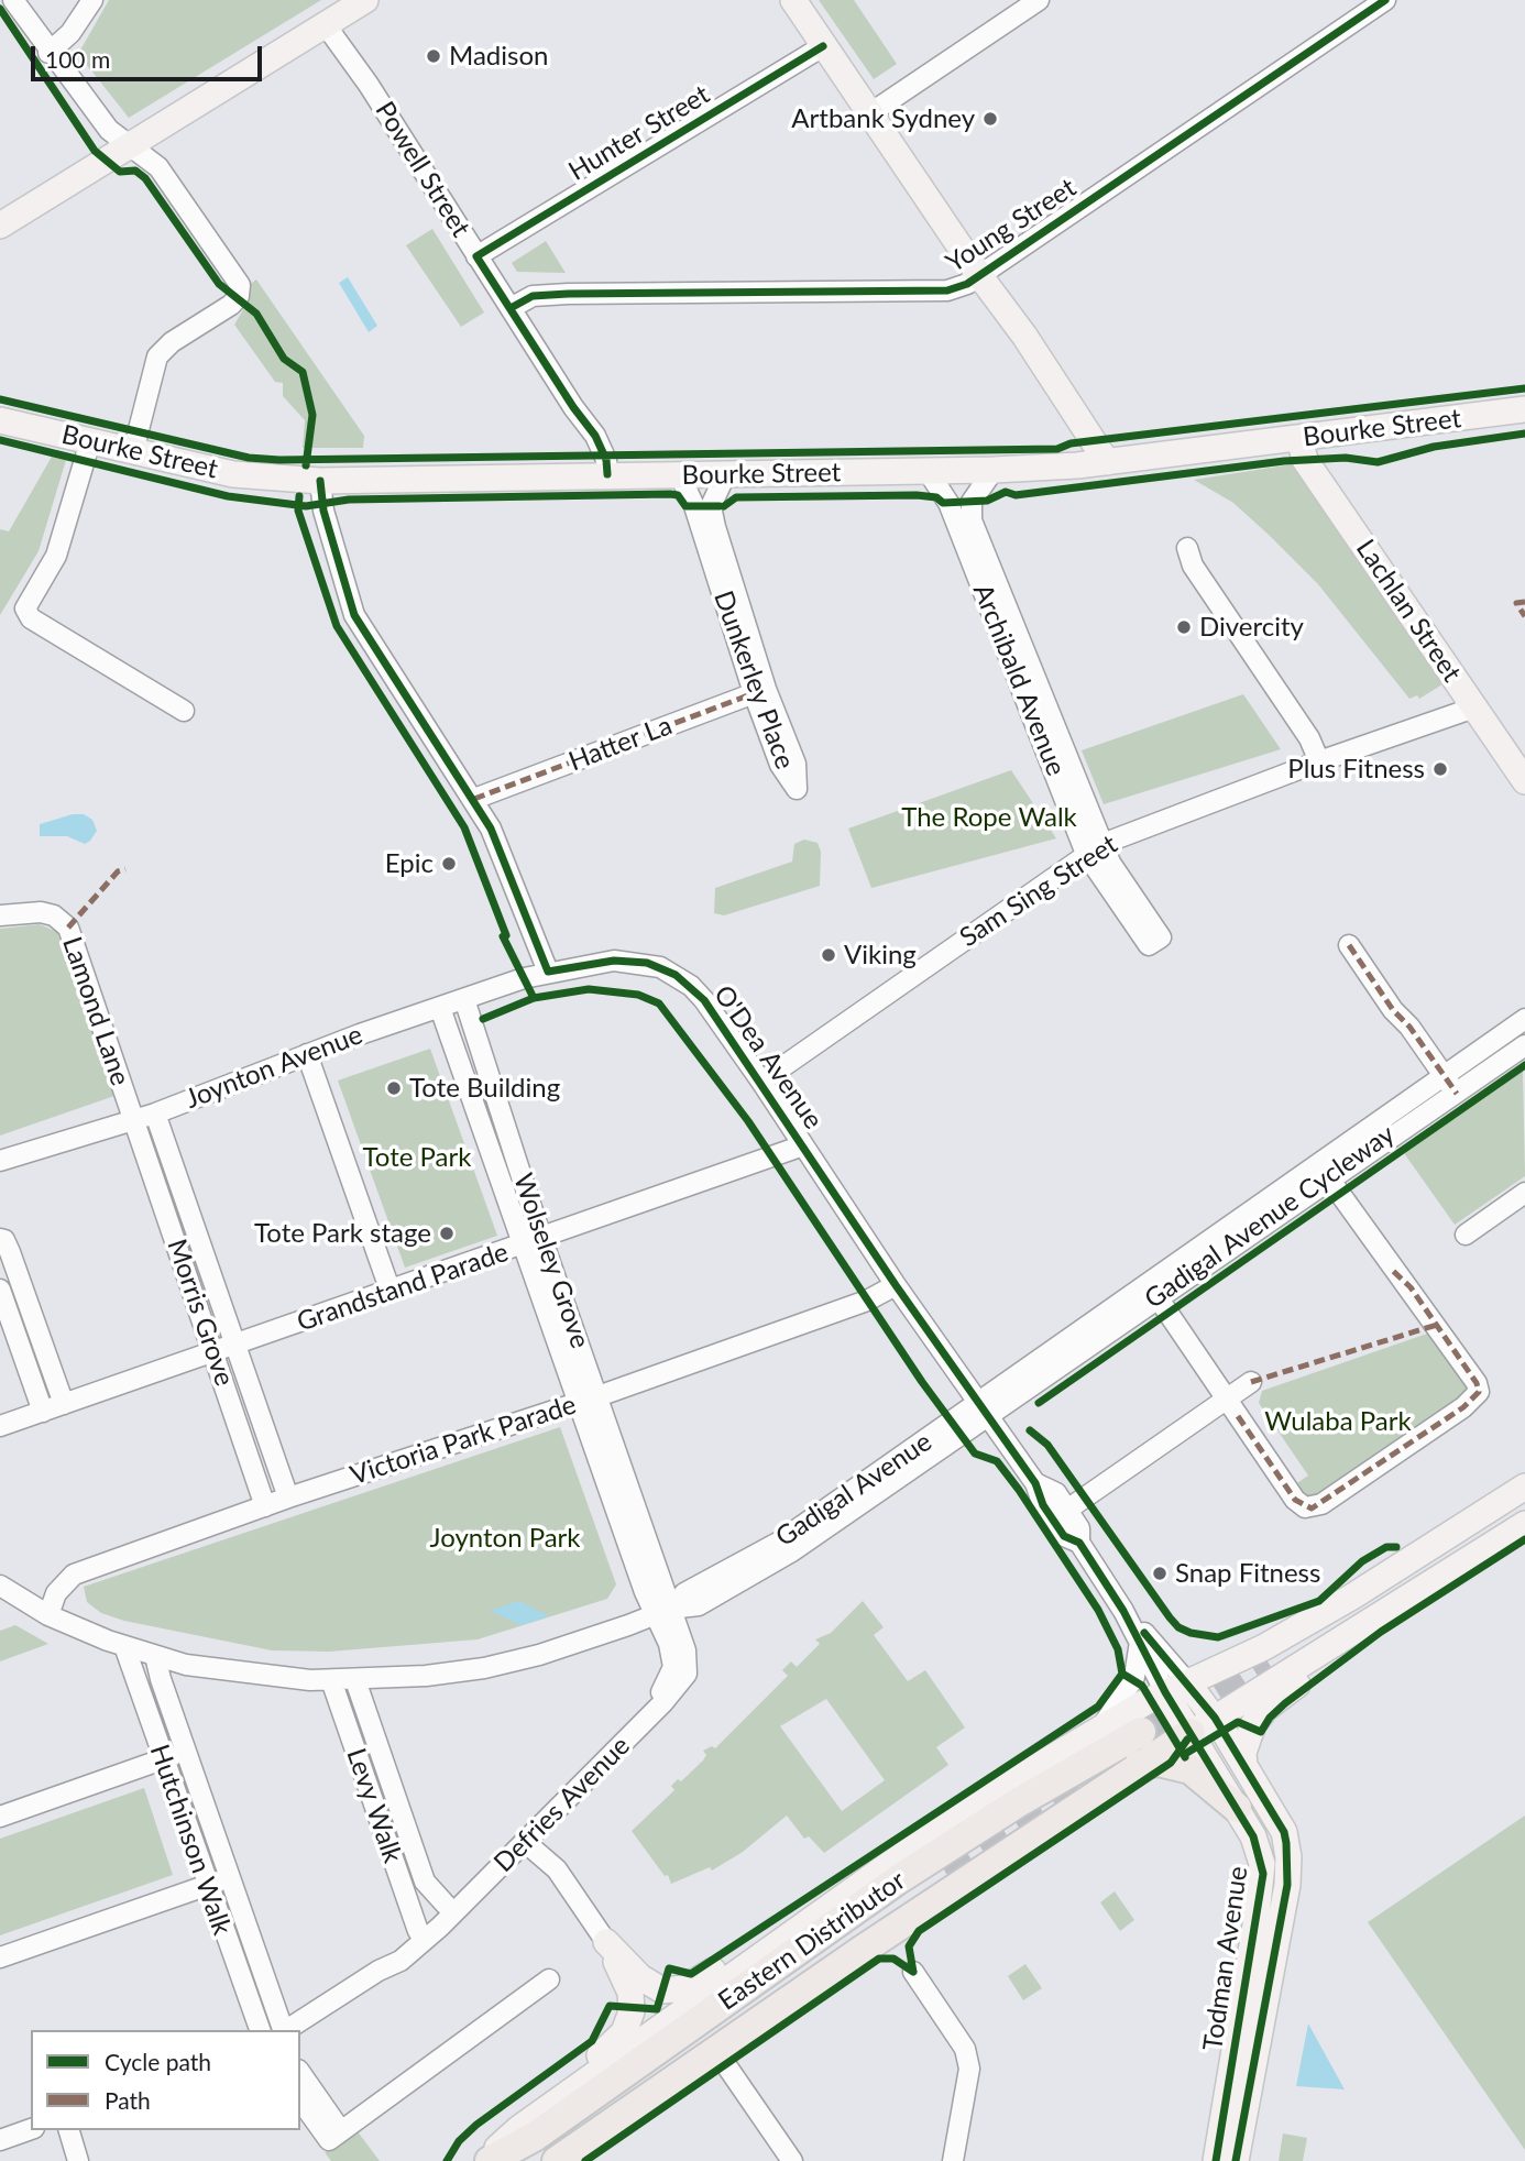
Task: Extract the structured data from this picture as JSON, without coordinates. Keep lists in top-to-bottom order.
{
  "streets": {
    "highway": ["Eastern Distributor"],
    "main road": ["Bourke Street", "Lachlan Street", "Todman Avenue"],
    "street": [
      "Hunter Street",
      "Powell Street",
      "Young Street",
      "Dunkerley Place",
      "Archibald Avenue",
      "Hatter La",
      "Sam Sing Street",
      "Lamond Lane",
      "O'Dea Avenue",
      "Joynton Avenue",
      "Wolseley Grove",
      "Grandstand Parade",
      "Morris Grove",
      "Victoria Park Parade",
      "Gadigal Avenue",
      "Defries Avenue",
      "Levy Walk",
      "Hutchinson Walk"
    ],
    "cycle path": ["Gadigal Avenue Cycleway"]
  },
  "crossings": [
    ["Hunter Street", "Powell Street"],
    ["Powell Street", "Young Street"],
    ["Powell Street", "Bourke Street"],
    ["Bourke Street", "Lachlan Street"],
    ["Bourke Street", "Dunkerley Place"],
    ["Bourke Street", "Archibald Avenue"],
    ["Lachlan Street", "Sam Sing Street"],
    ["Dunkerley Place", "Hatter La"],
    ["Archibald Avenue", "Sam Sing Street"],
    ["Sam Sing Street", "O'Dea Avenue"],
    ["Lamond Lane", "Joynton Avenue"],
    ["Lamond Lane", "Morris Grove"],
    ["O'Dea Avenue", "Joynton Avenue"],
    ["O'Dea Avenue", "Grandstand Parade"],
    ["O'Dea Avenue", "Victoria Park Parade"],
    ["O'Dea Avenue", "Gadigal Avenue"],
    ["Joynton Avenue", "Wolseley Grove"],
    ["Joynton Avenue", "Morris Grove"],
    ["Wolseley Grove", "Grandstand Parade"],
    ["Wolseley Grove", "Victoria Park Parade"],
    ["Wolseley Grove", "Gadigal Avenue"],
    ["Wolseley Grove", "Defries Avenue"],
    ["Grandstand Parade", "Morris Grove"],
    ["Morris Grove", "Victoria Park Parade"],
    ["Victoria Park Parade", "Gadigal Avenue"],
    ["Gadigal Avenue", "Defries Avenue"],
    ["Gadigal Avenue", "Levy Walk"],
    ["Gadigal Avenue", "Hutchinson Walk"],
    ["Defries Avenue", "Levy Walk"]
  ],
  "parks": [
    "The Rope Walk",
    "Tote Park",
    "Wulaba Park",
    "Joynton Park"
  ],
  "places": [
    "Madison",
    "Artbank Sydney",
    "Divercity",
    "Plus Fitness",
    "Epic",
    "Viking",
    "Tote Building",
    "Tote Park stage",
    "Snap Fitness"
  ],
  "legend": ["Cycle path", "Path"],
  "scale_bar": "100 m"
}
